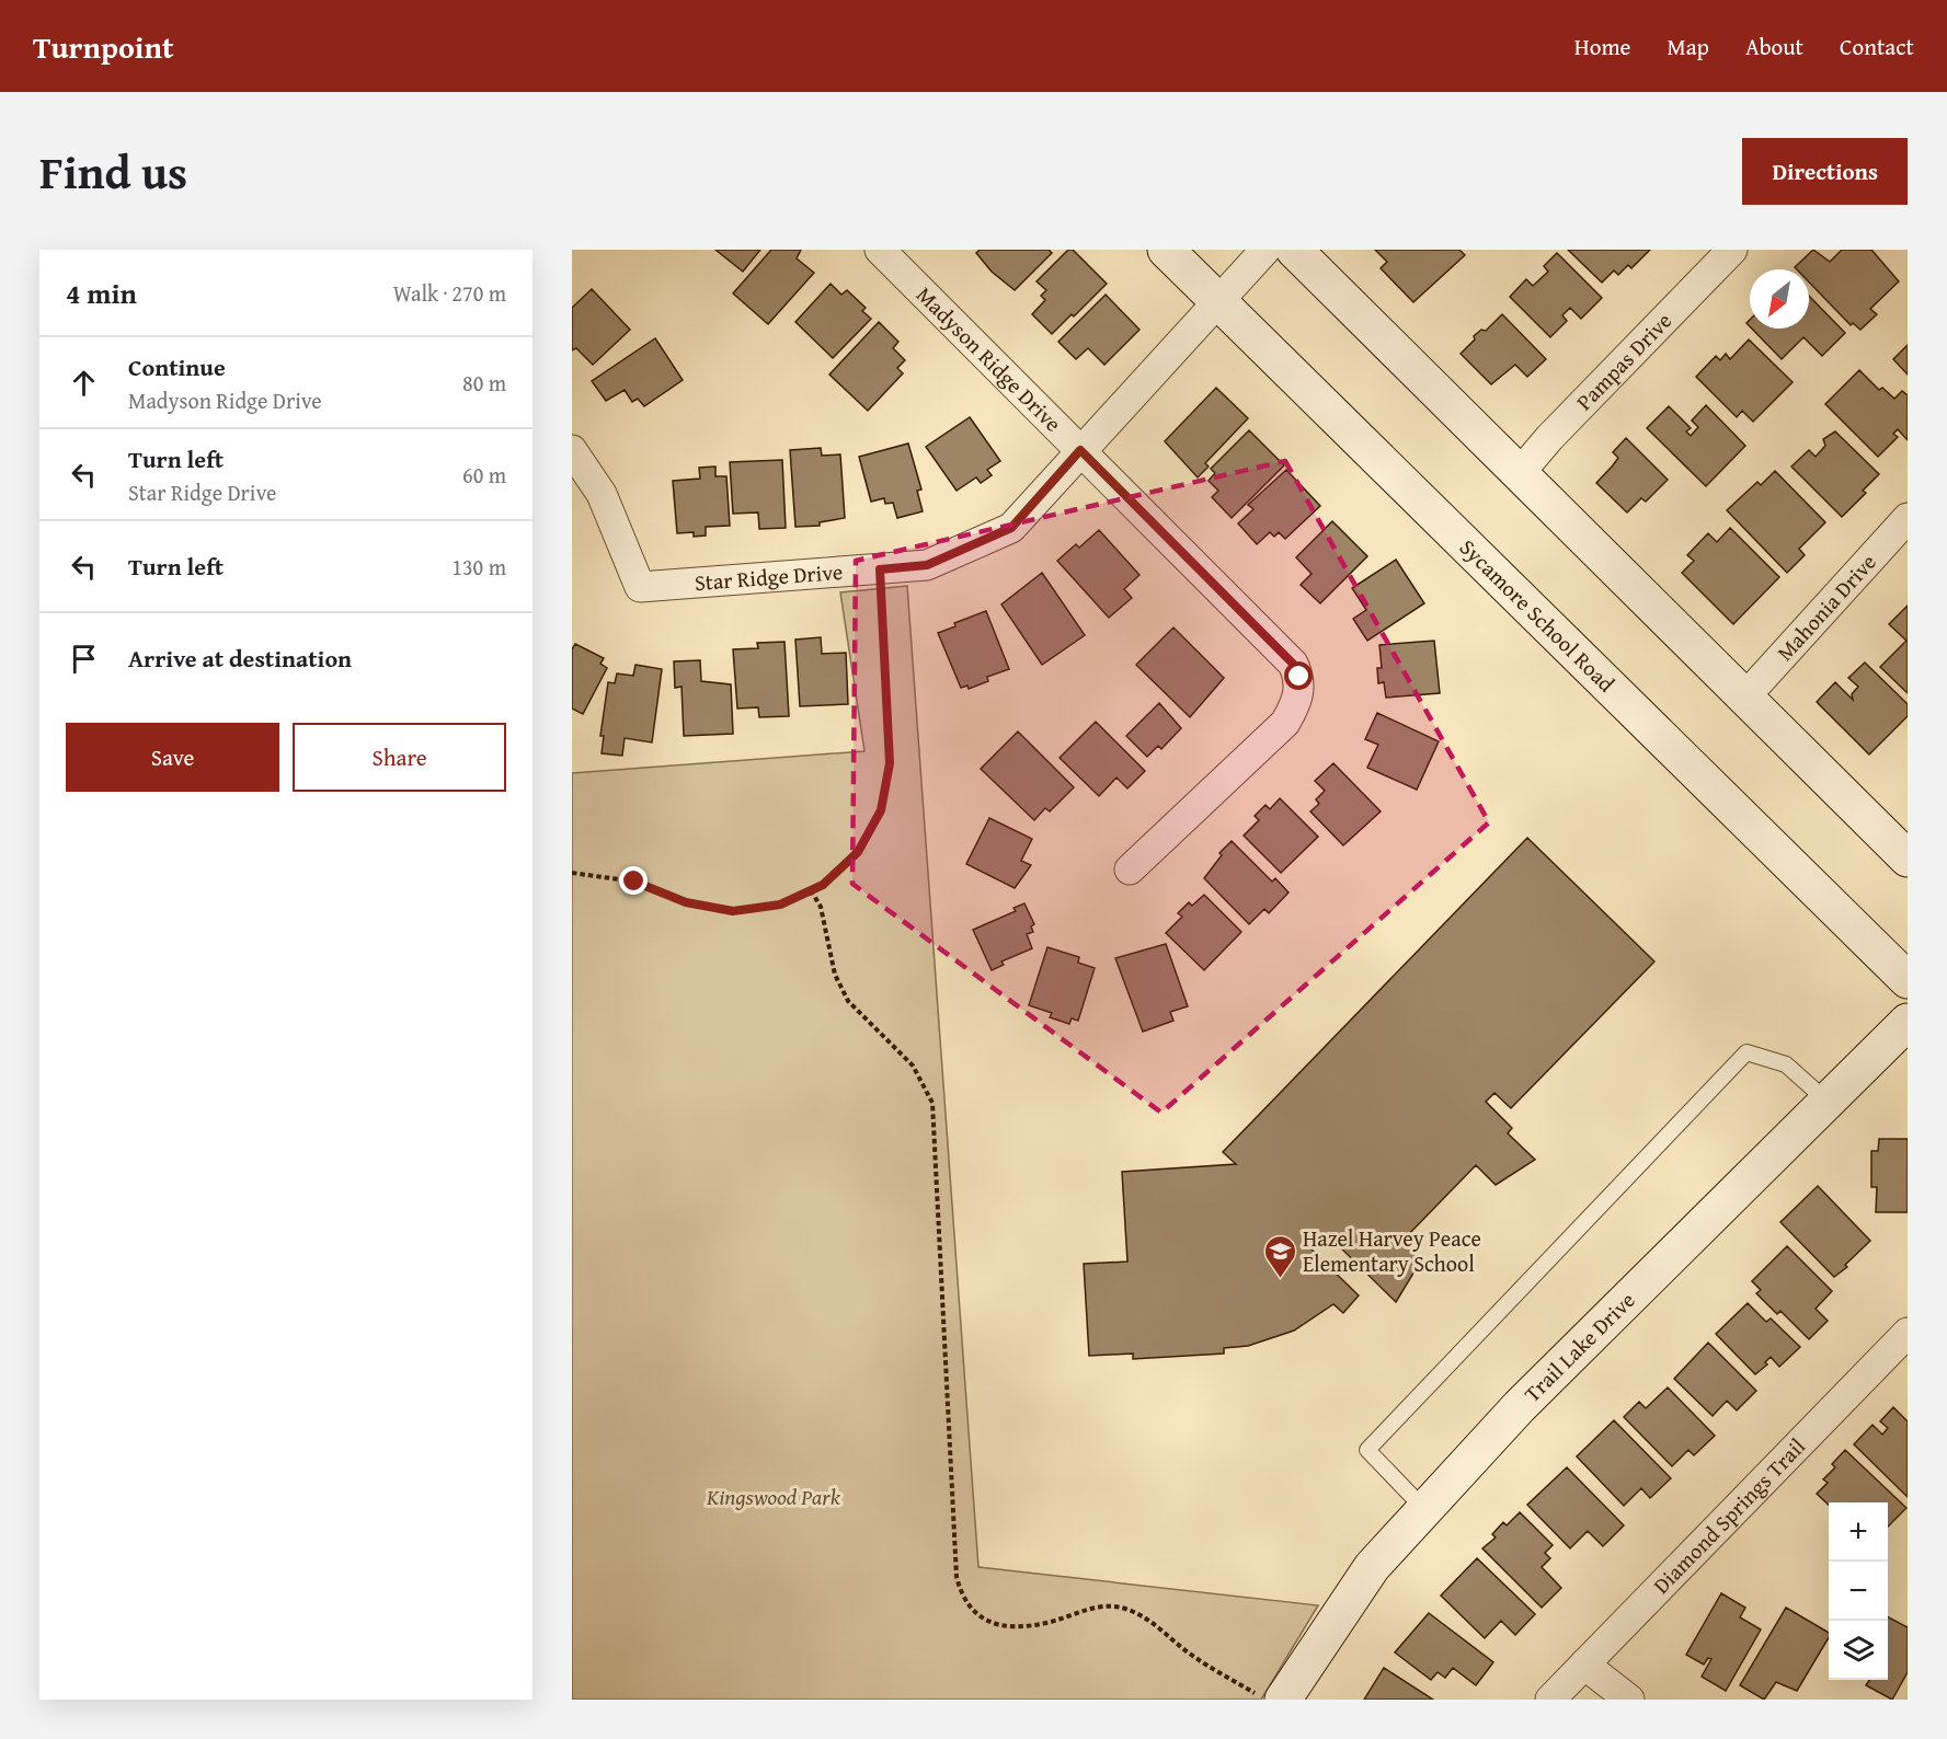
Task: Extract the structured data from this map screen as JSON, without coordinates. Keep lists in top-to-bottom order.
{
  "streets": {
    "main road": ["Sycamore School Road", "Trail Lake Drive"],
    "street": [
      "Madyson Ridge Drive",
      "Pampas Drive",
      "Star Ridge Drive",
      "Mahonia Drive",
      "Diamond Springs Trail"
    ]
  },
  "crossings": [
    ["Madyson Ridge Drive", "Star Ridge Drive"],
    ["Star Ridge Drive", "Sycamore School Road"]
  ],
  "parks": ["Kingswood Park"],
  "places": {
    "school or university": ["Hazel Harvey Peace Elementary School"]
  },
  "north": "bottom left",
  "page": {
    "header": "Turnpoint",
    "nav": [
      "Home",
      "Map",
      "About",
      "Contact"
    ],
    "title": "Find us",
    "buttons": [
      "Directions",
      ["Save", "Share"]
    ],
    "heading": ["4 min", "Walk · 270 m"],
    "list": [
      ["Continue", "Madyson Ridge Drive", "80 m"],
      ["Turn left", "Star Ridge Drive", "60 m"],
      ["Turn left", "130 m"],
      "Arrive at destination"
    ],
    "map_buttons": ["+", "−"]
  }
}
